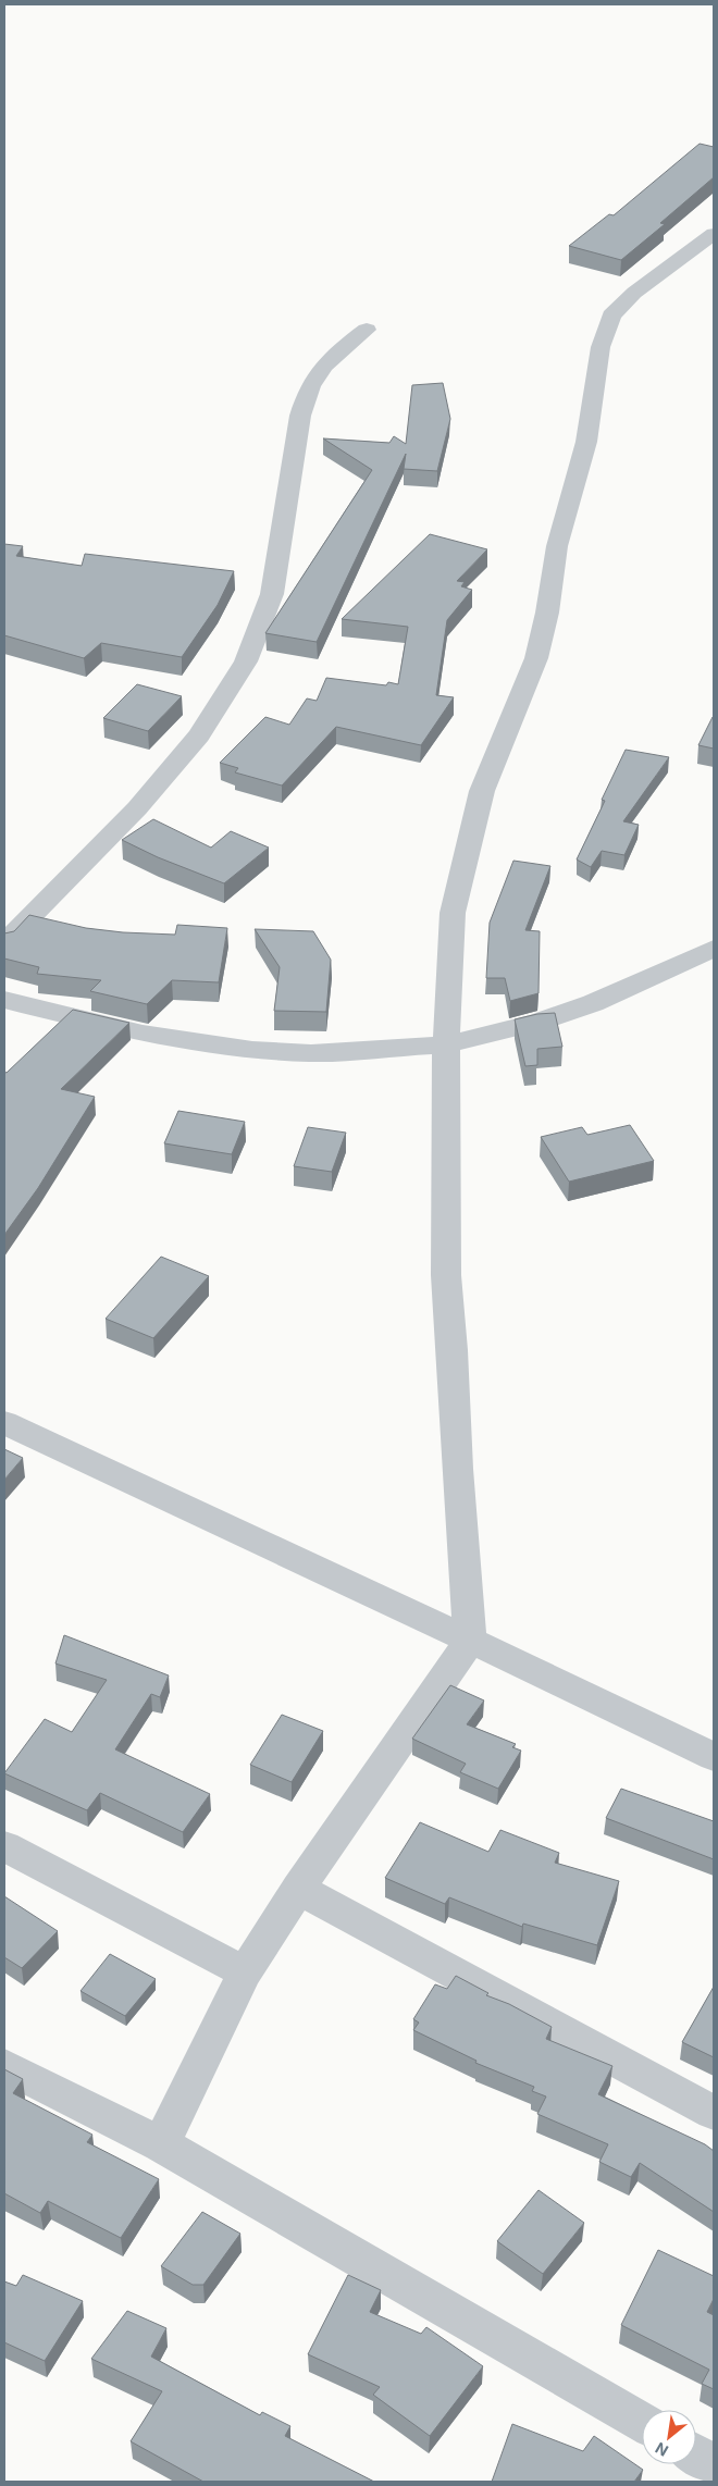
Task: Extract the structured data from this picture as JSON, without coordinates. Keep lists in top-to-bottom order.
{
  "north": "bottom left"
}
